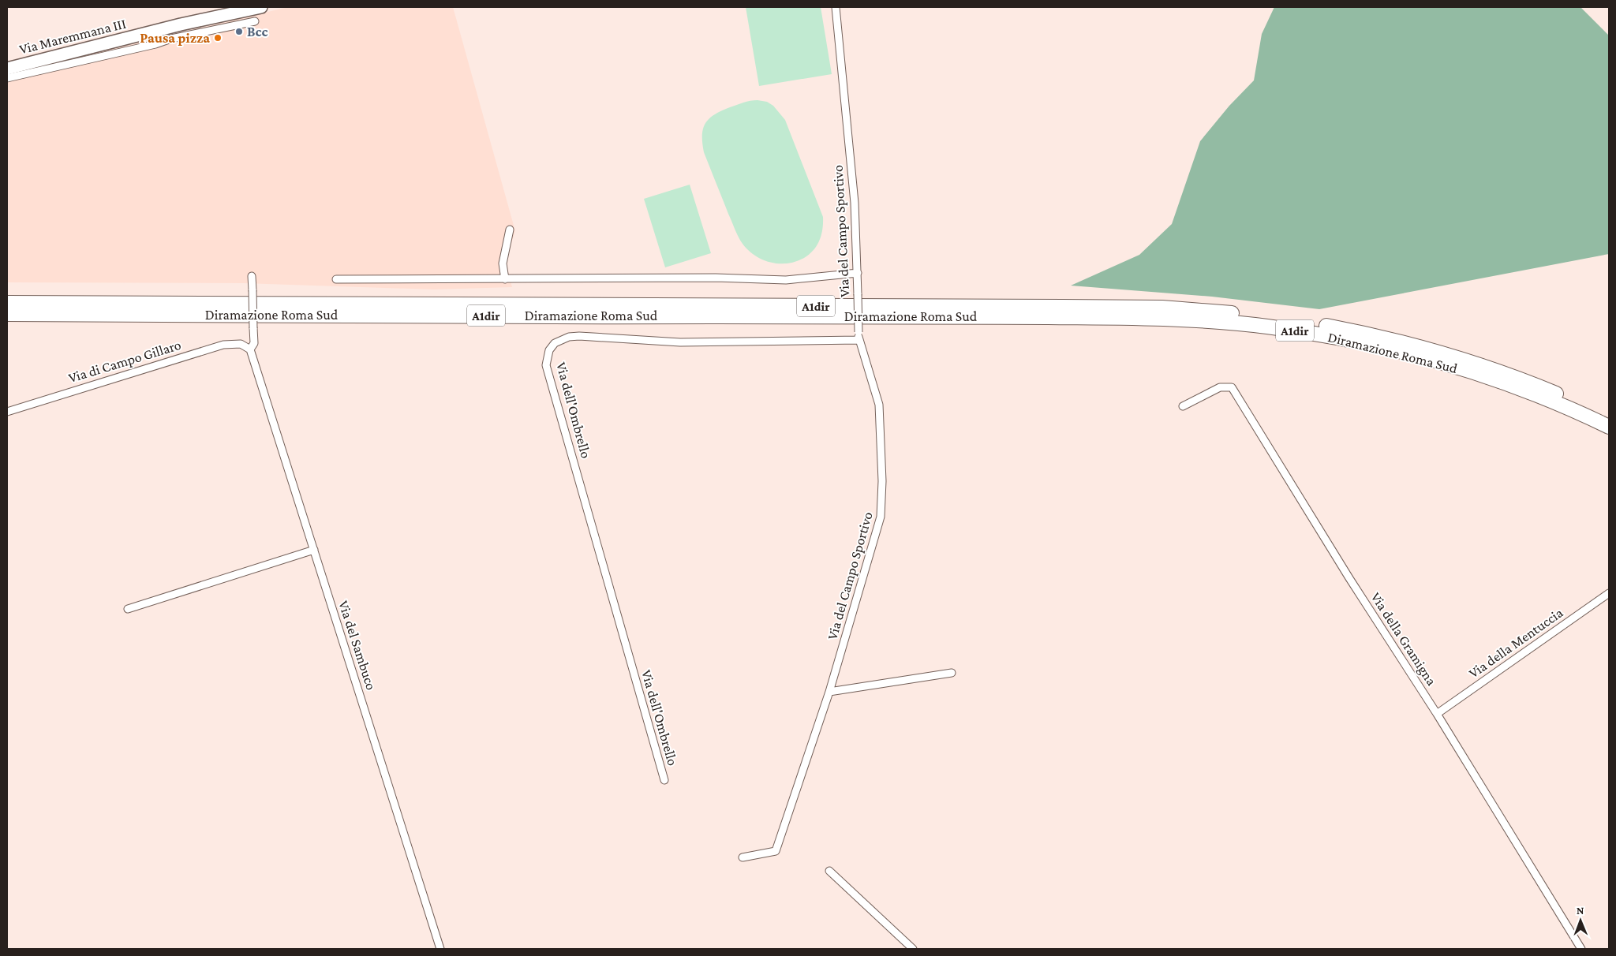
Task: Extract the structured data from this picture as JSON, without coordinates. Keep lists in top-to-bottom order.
{
  "streets": {
    "highway": ["A1dir", "Diramazione Roma Sud"],
    "main road": ["Via Maremmana III"],
    "street": [
      "Via del Campo Sportivo",
      "Via di Campo Gillaro",
      "Via dell'Ombrello",
      "Via della Gramigna",
      "Via della Mentuccia",
      "Via del Sambuco"
    ]
  },
  "crossings": [
    ["Via del Campo Sportivo", "Via dell'Ombrello"],
    ["Via di Campo Gillaro", "Via del Sambuco"],
    ["Via della Gramigna", "Via della Mentuccia"]
  ],
  "places": ["Bcc", "Pausa pizza"],
  "north": "top"
}
